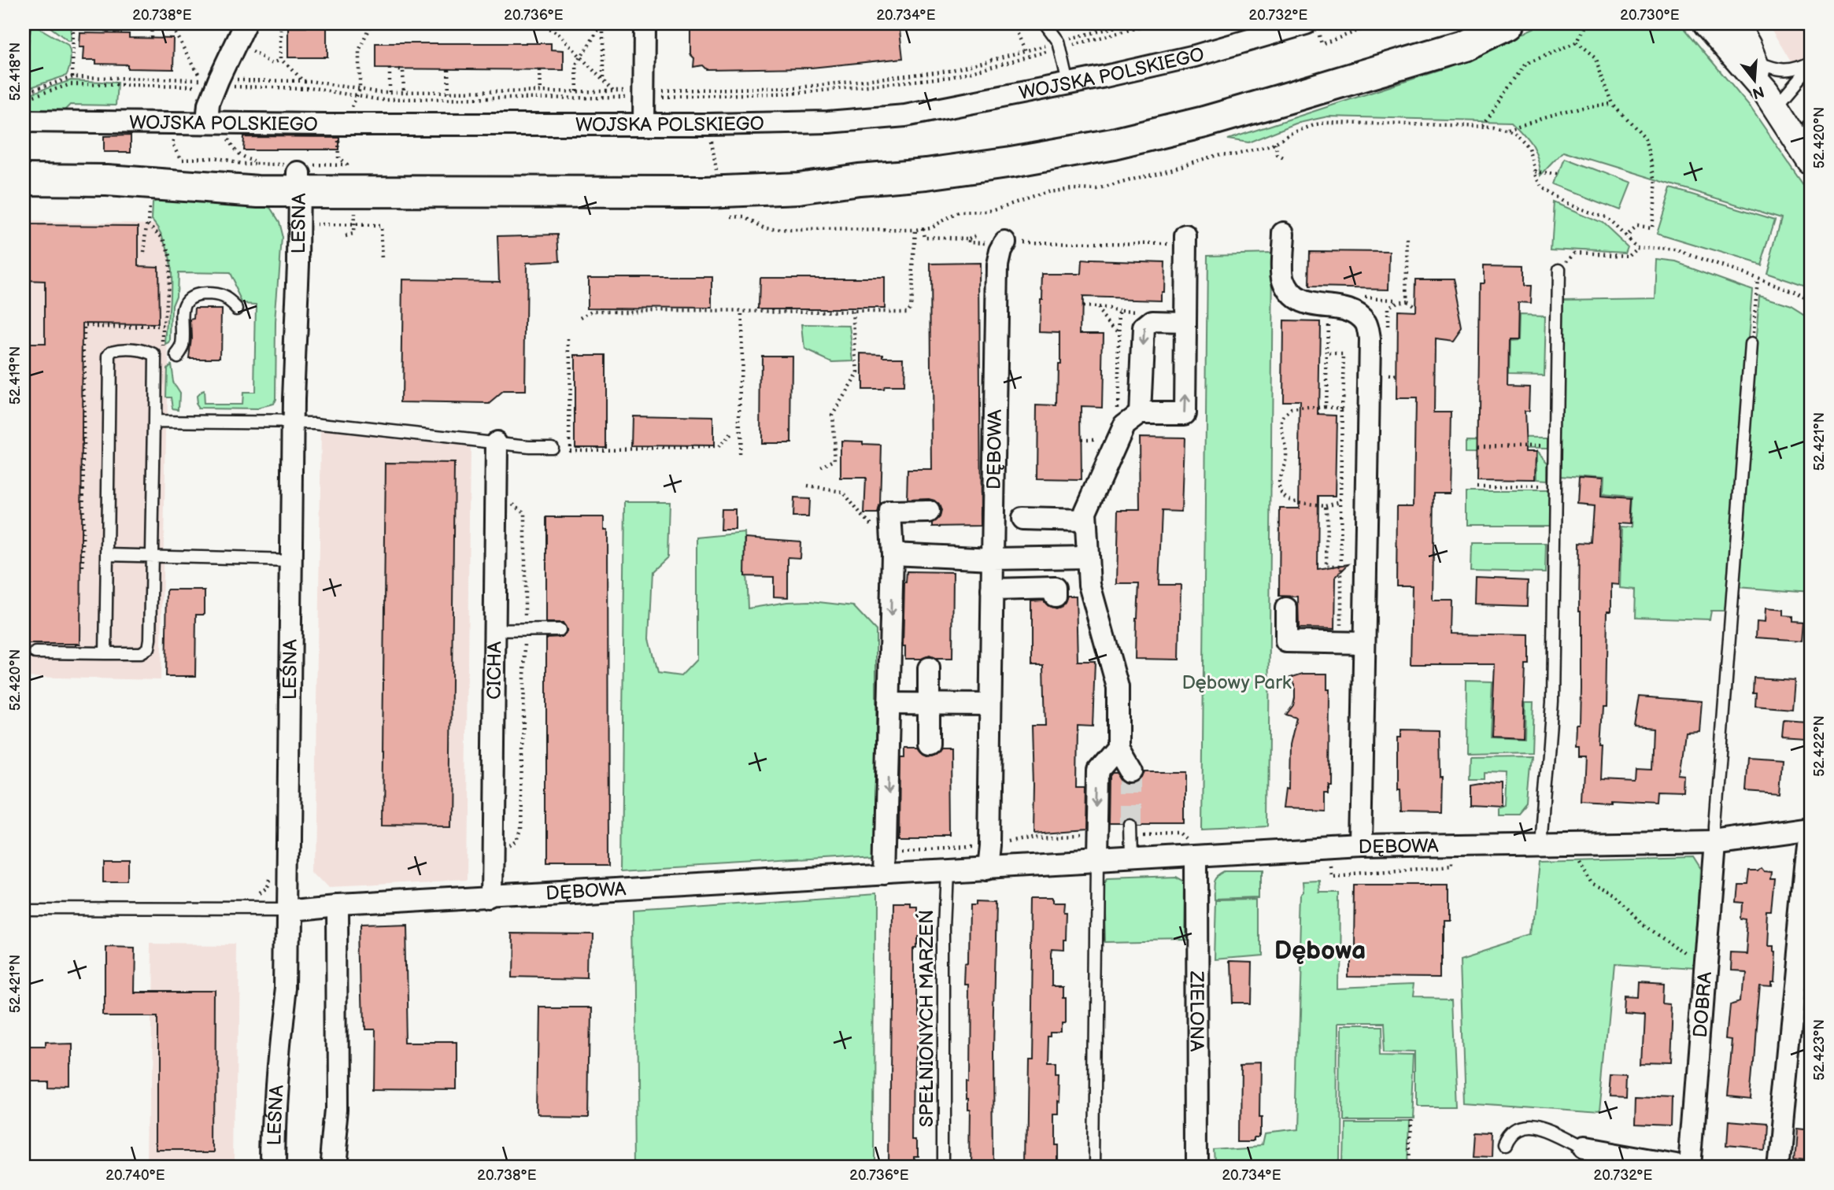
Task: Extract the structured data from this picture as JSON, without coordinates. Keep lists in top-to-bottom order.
{
  "streets": {
    "street": [
      "WOJSKA POLSKIEGO",
      "LEŚNA",
      "DĘBOWA",
      "CICHA",
      "DOBRA",
      "ZIELONA"
    ],
    "lane": ["SPEŁNIONYCH MARZEŃ"]
  },
  "crossings": [
    ["LEŚNA", "DĘBOWA"],
    ["DĘBOWA", "CICHA"],
    ["DĘBOWA", "DOBRA"],
    ["DĘBOWA", "ZIELONA"],
    ["DĘBOWA", "SPEŁNIONYCH MARZEŃ"]
  ],
  "districts": ["Dębowa"],
  "parks": ["Dębowy Park"],
  "north": "bottom",
  "coordinates": [
    "20.738°E",
    "20.736°E",
    "20.734°E",
    "20.732°E",
    "20.730°E",
    "52.418°N",
    "52.420°N",
    "52.419°N",
    "52.421°N",
    "52.422°N",
    "52.423°N",
    "20.740°E"
  ]
}
